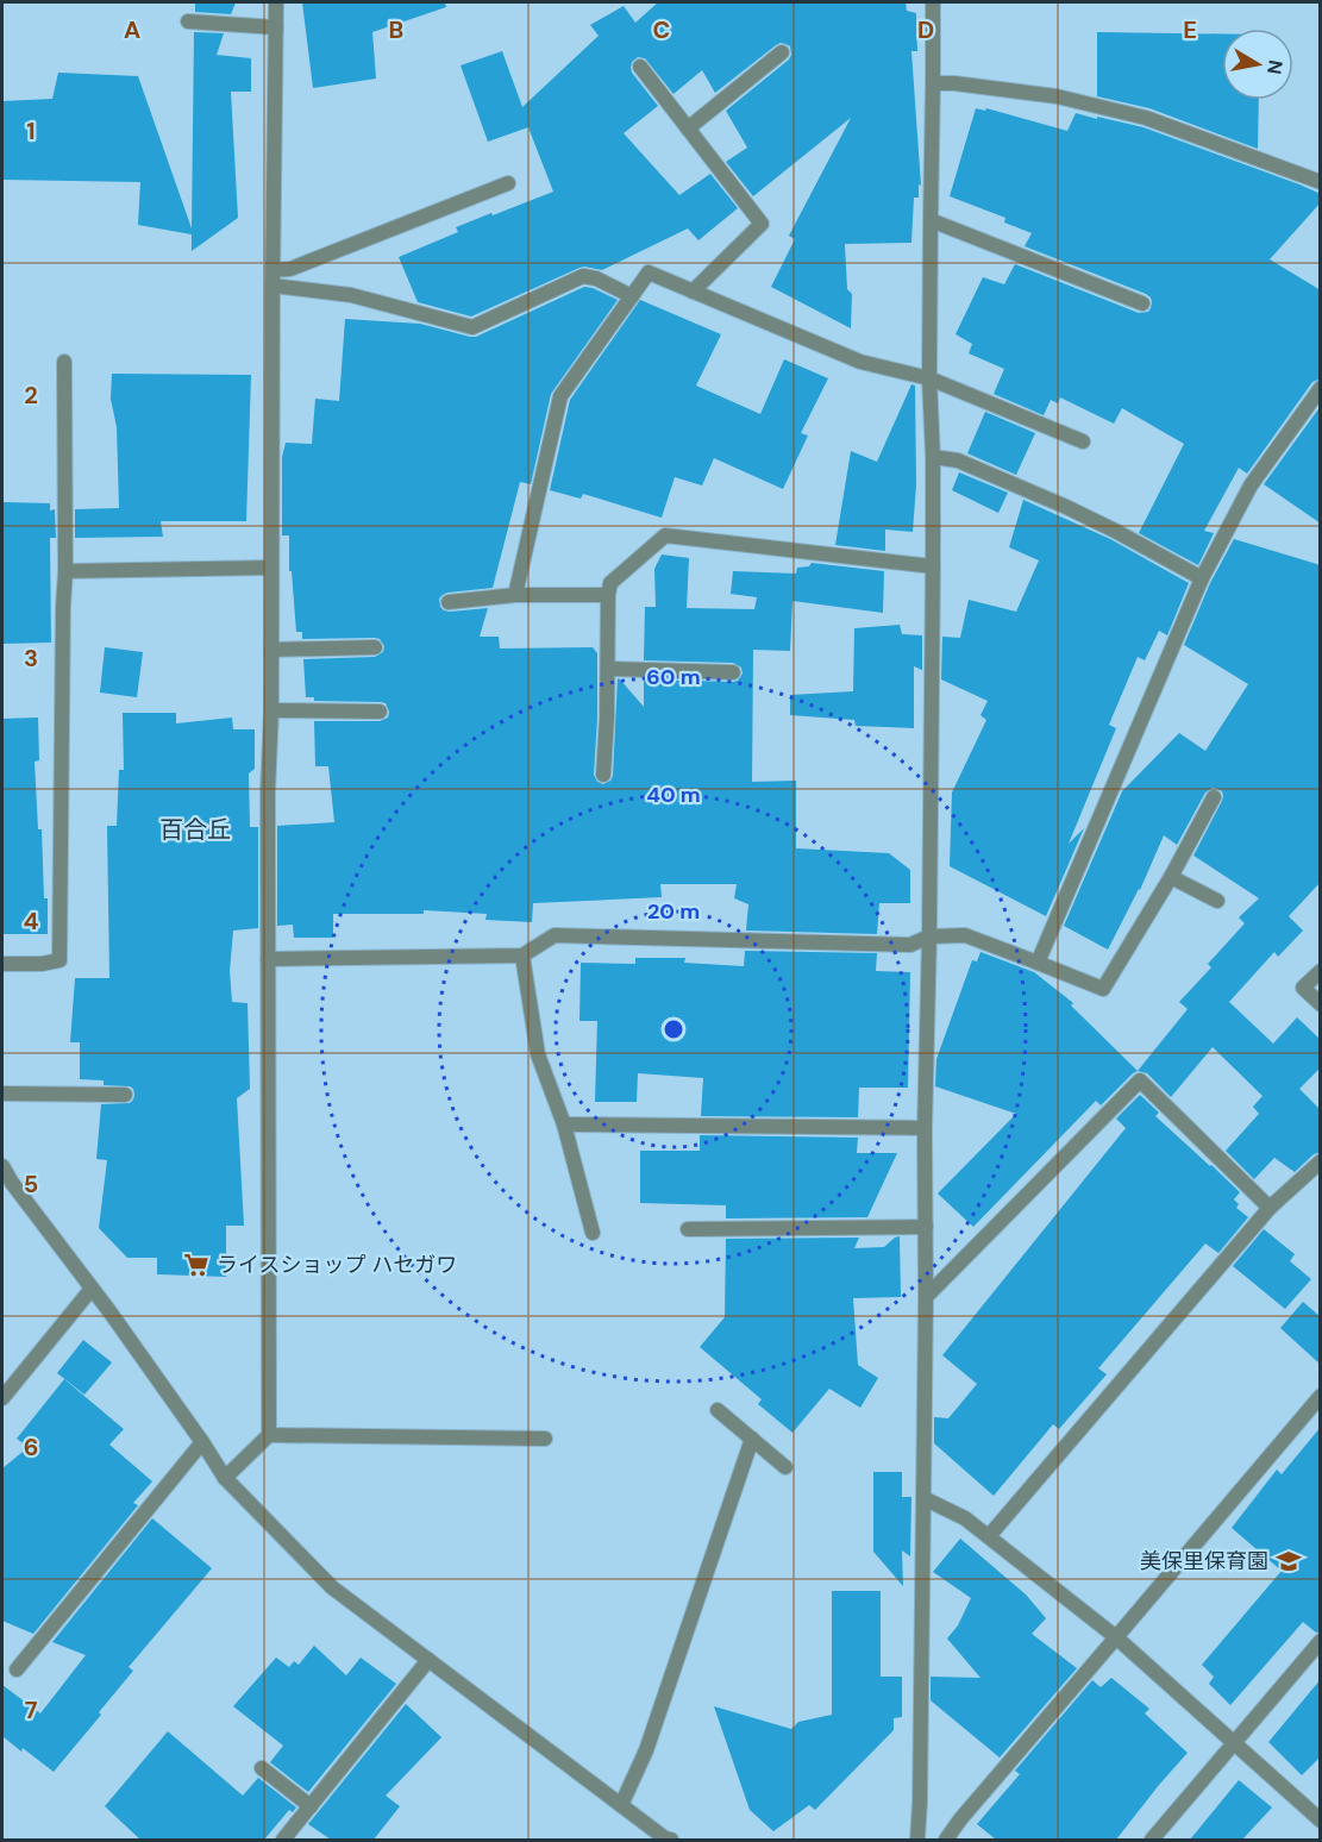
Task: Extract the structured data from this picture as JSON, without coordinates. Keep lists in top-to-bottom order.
{
  "districts": ["百合丘"],
  "places": {
    "supermarket": ["ライスショップ ハセガワ"],
    "school or university": ["美保里保育園"]
  },
  "north": "right",
  "grid": {
    "columns": [
      "A",
      "B",
      "C",
      "D",
      "E"
    ],
    "rows": [
      "1",
      "2",
      "3",
      "4",
      "5",
      "6",
      "7"
    ]
  },
  "rings": ["60 m", "40 m", "20 m"]
}
